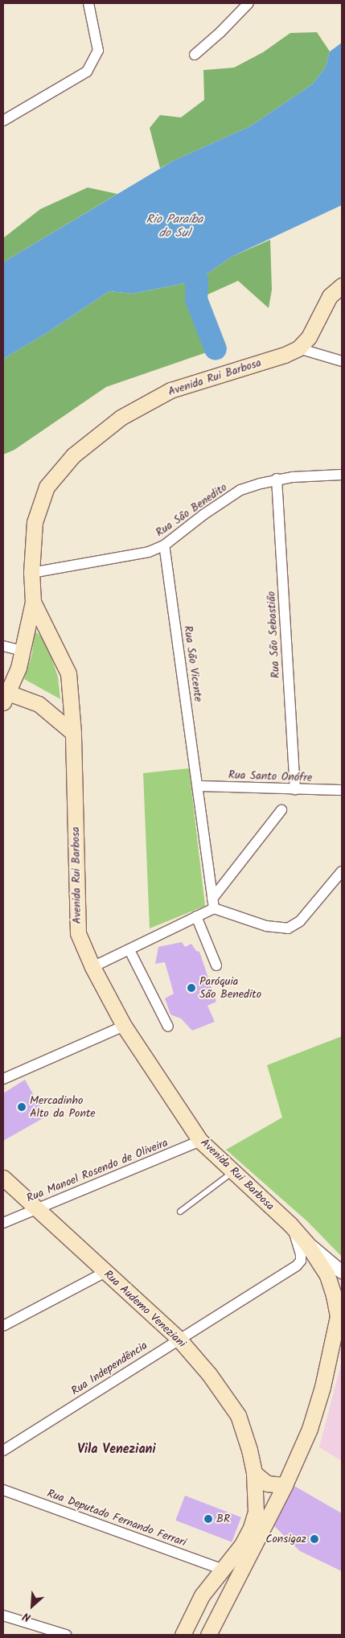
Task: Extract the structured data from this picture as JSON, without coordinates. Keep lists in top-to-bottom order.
{
  "streets": {
    "main road": ["Avenida Rui Barbosa", "Rua Audemo Veneziani"],
    "street": [
      "Rua São Benedito",
      "Rua São Sebastião",
      "Rua São Vicente",
      "Rua Santo Onófre",
      "Rua Manoel Rosendo de Oliveira",
      "Rua Independência",
      "Rua Deputado Fernando Ferrari"
    ]
  },
  "crossings": [
    ["Avenida Rui Barbosa", "Rua São Benedito"],
    ["Avenida Rui Barbosa", "Rua Manoel Rosendo de Oliveira"],
    ["Avenida Rui Barbosa", "Rua Independência"],
    ["Rua São Benedito", "Rua São Sebastião"],
    ["Rua São Benedito", "Rua São Vicente"],
    ["Rua São Sebastião", "Rua Santo Onófre"],
    ["Rua São Vicente", "Rua Santo Onófre"],
    ["Rua Manoel Rosendo de Oliveira", "Rua Audemo Veneziani"],
    ["Rua Audemo Veneziani", "Rua Independência"],
    ["Rua Audemo Veneziani", "Rua Deputado Fernando Ferrari"]
  ],
  "districts": ["Vila Veneziani"],
  "water": ["Rio Paraíba do Sul"],
  "places": [
    "Paróquia São Benedito",
    "Mercadinho Alto da Ponte",
    "BR",
    "Consigaz"
  ],
  "north": "bottom left"
}
